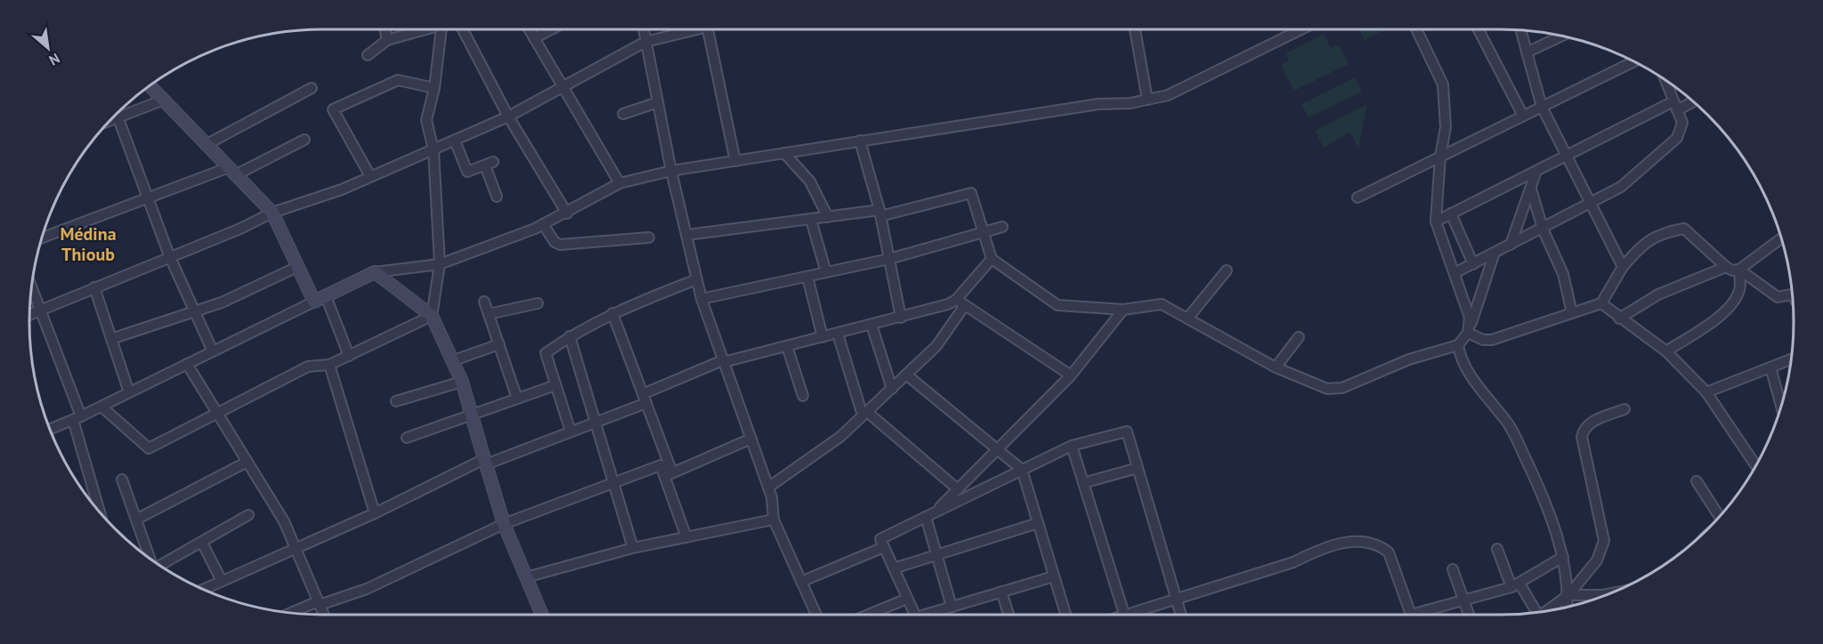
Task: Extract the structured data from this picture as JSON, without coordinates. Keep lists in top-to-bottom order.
{
  "districts": ["Médina Thioub"],
  "north": "bottom right"
}
